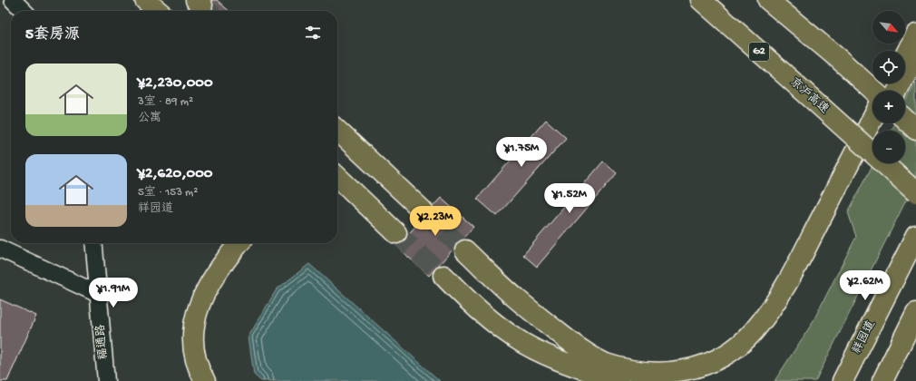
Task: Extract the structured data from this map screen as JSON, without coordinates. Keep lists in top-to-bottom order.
{
  "streets": {
    "main road": ["G2", "京沪高速", "祥园道"],
    "street": ["福通路"]
  },
  "north": "bottom right",
  "page": {
    "map_buttons": ["+", "−"],
    "heading": "5套房源",
    "list": [
      {
        "name": "¥2,230,000",
        "note": "3室 · 89 m² · 公寓"
      },
      {
        "name": "¥2,620,000",
        "note": "5室 · 153 m² · 祥园道"
      }
    ],
    "price": [
      "¥1.75M",
      "¥1.52M",
      "¥2.23M",
      "¥2.62M",
      "¥1.91M"
    ]
  }
}
